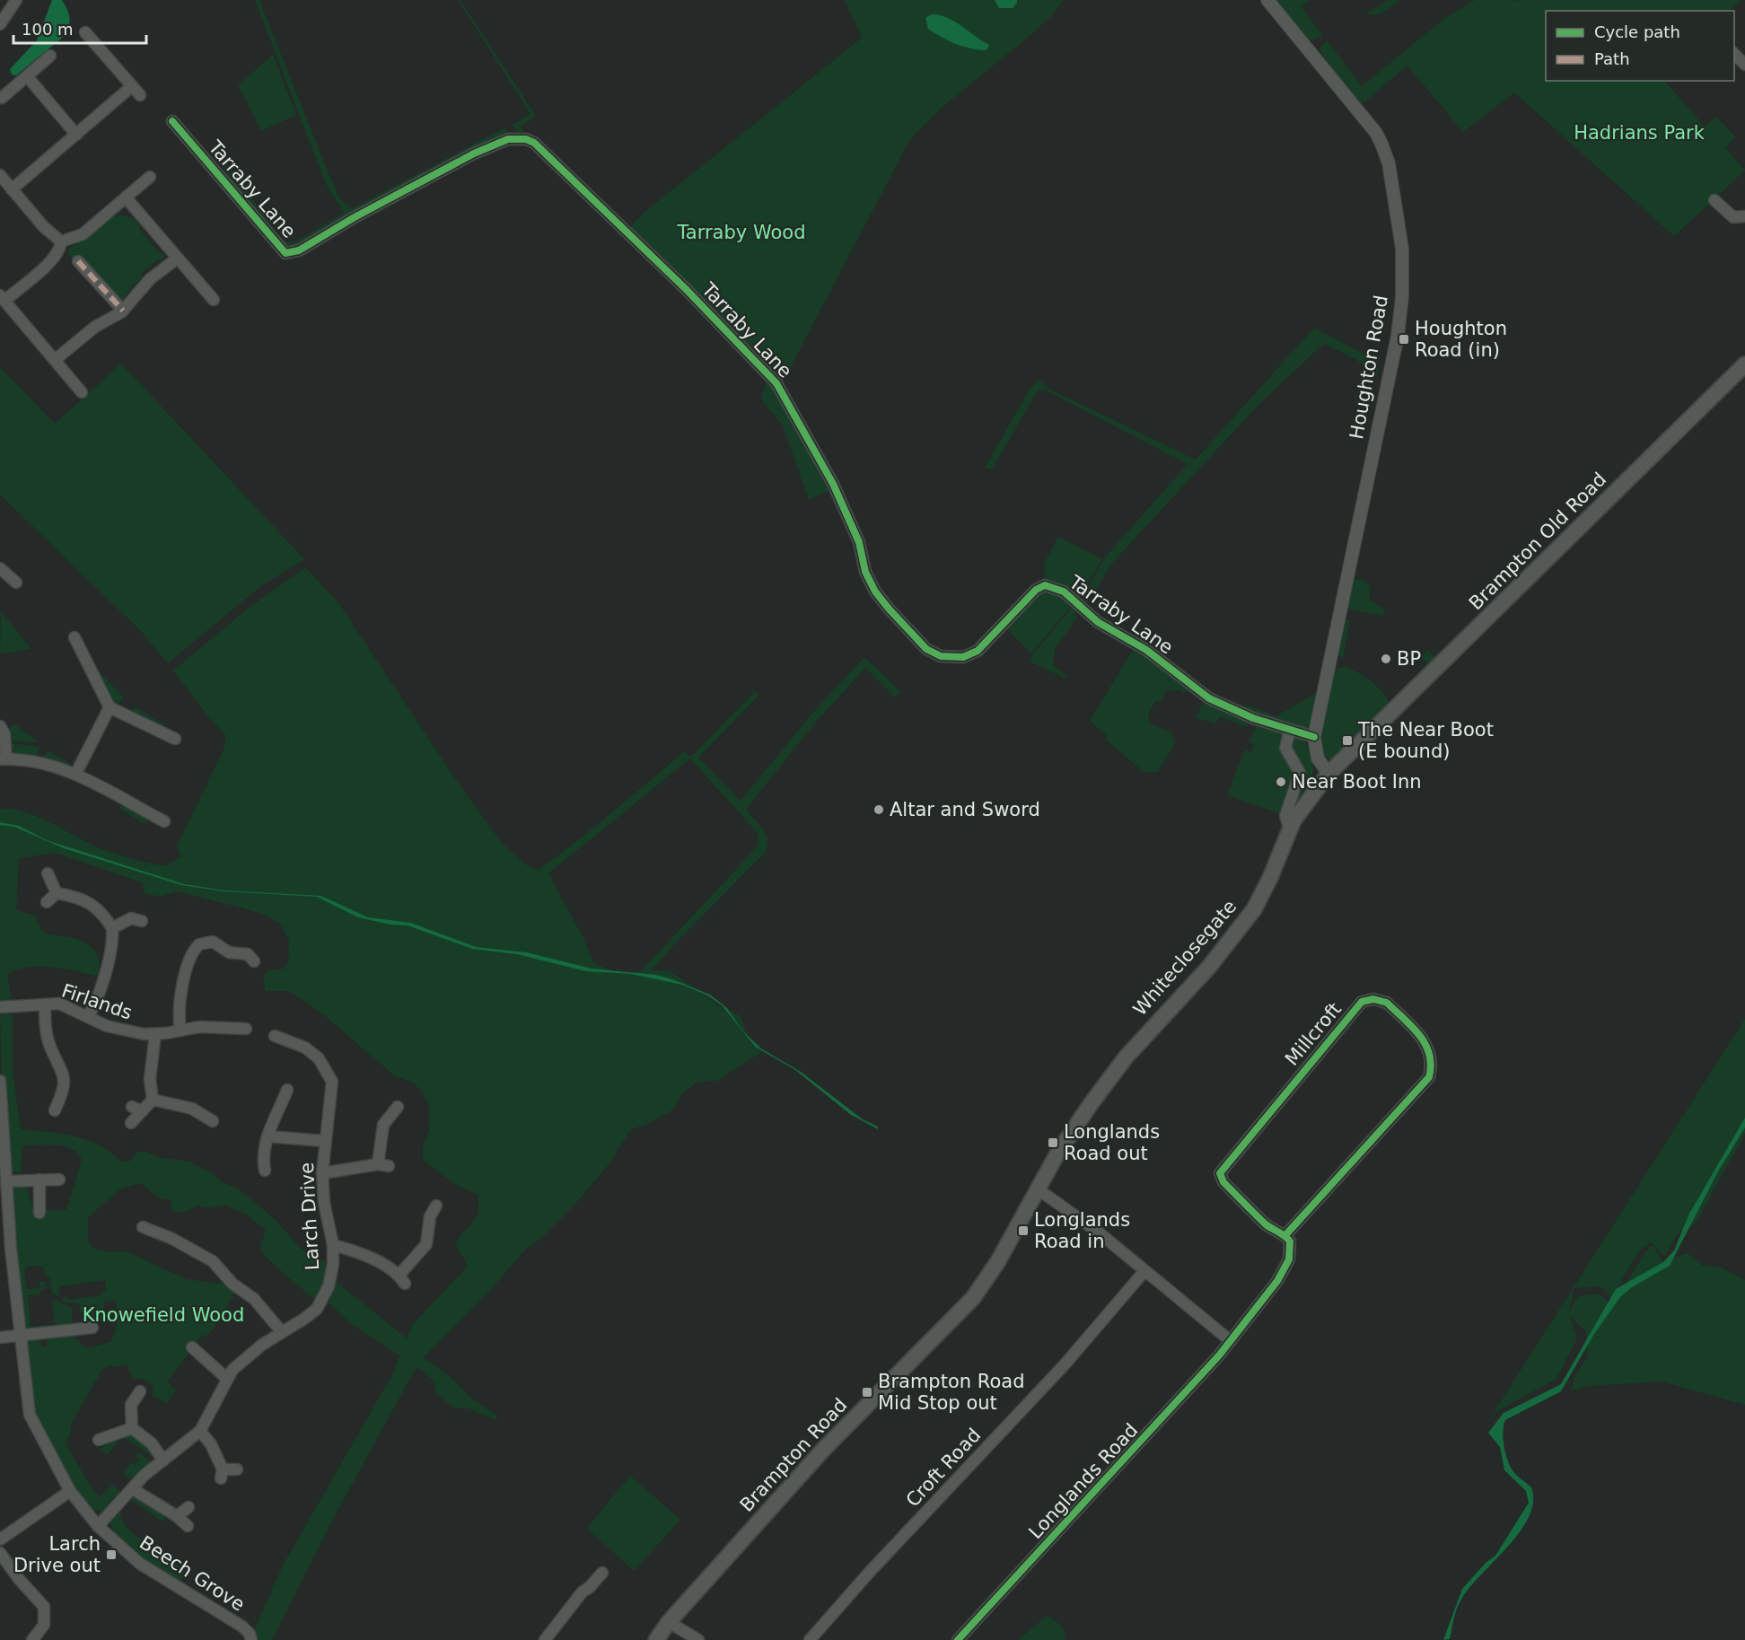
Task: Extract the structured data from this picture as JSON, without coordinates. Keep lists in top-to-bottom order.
{
  "streets": {
    "main road": ["Brampton Old Road", "Whiteclosegate", "Brampton Road"],
    "street": [
      "Tarraby Lane",
      "Houghton Road",
      "Firlands",
      "Millcroft",
      "Larch Drive",
      "Croft Road",
      "Longlands Road",
      "Beech Grove"
    ]
  },
  "crossings": [
    ["Tarraby Lane", "Houghton Road"],
    ["Houghton Road", "Whiteclosegate"],
    ["Brampton Old Road", "Whiteclosegate"],
    ["Whiteclosegate", "Brampton Road"],
    ["Larch Drive", "Beech Grove"]
  ],
  "parks": ["Hadrians Park", "Tarraby Wood", "Knowefield Wood"],
  "places": {
    "transit": [
      "Houghton Road (in)",
      "The Near Boot (E bound)",
      "Longlands Road out",
      "Longlands Road in",
      "Brampton Road Mid Stop out",
      "Larch Drive out"
    ],
    "other": ["BP", "Near Boot Inn", "Altar and Sword"]
  },
  "legend": ["Cycle path", "Path"],
  "scale_bar": "100 m"
}
